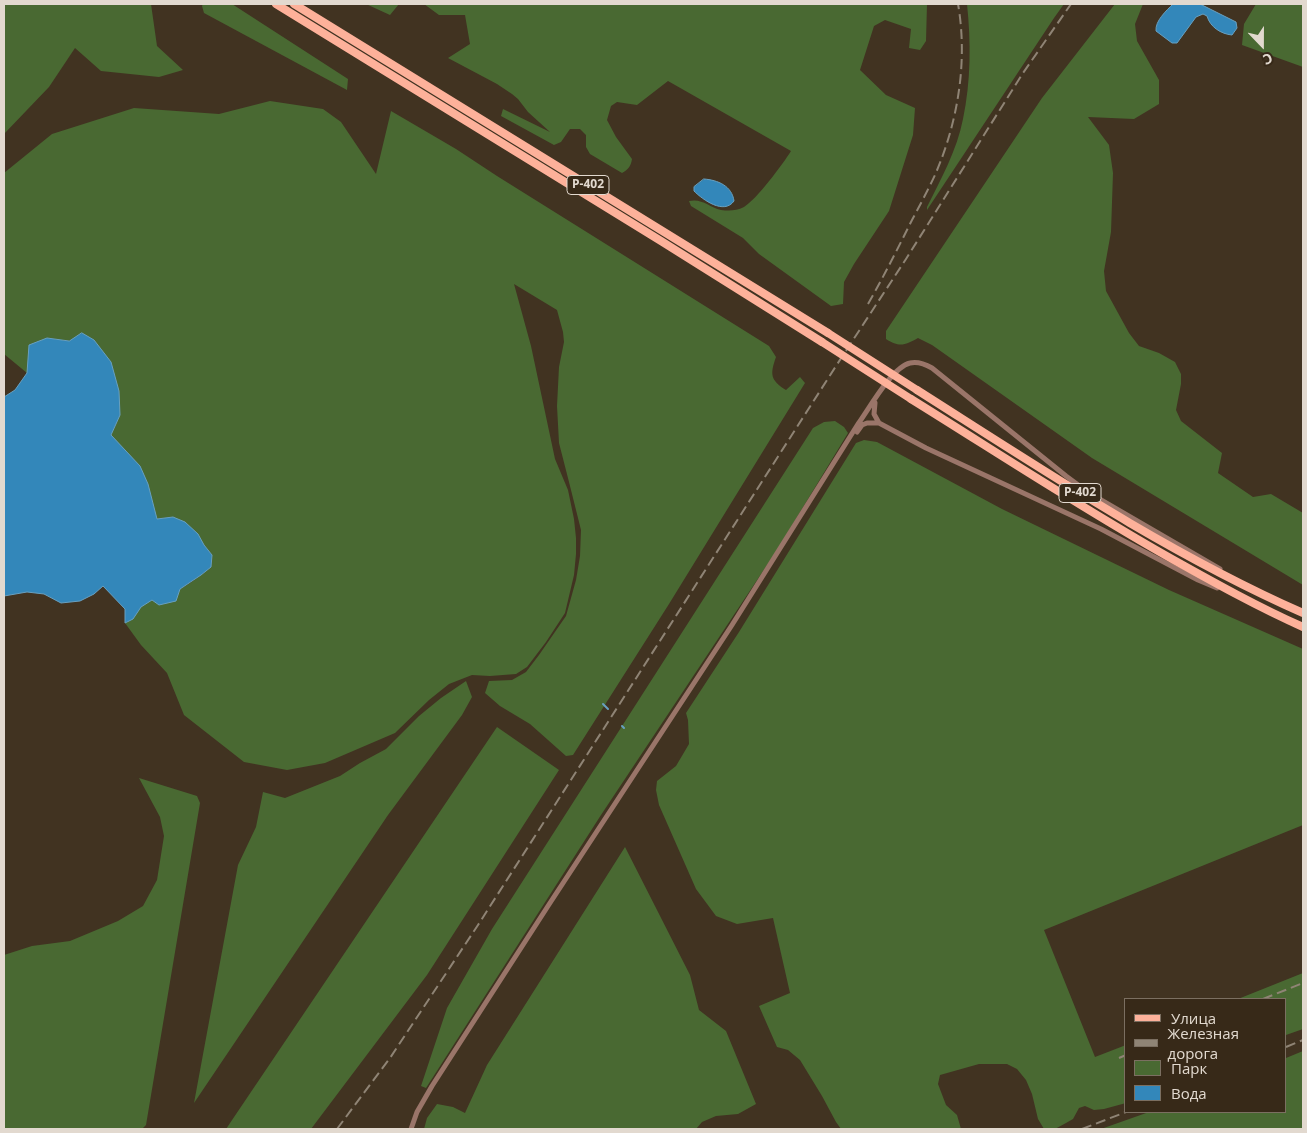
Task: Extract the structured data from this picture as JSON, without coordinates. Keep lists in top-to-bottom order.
{
  "streets": {
    "main road": ["Р-402"]
  },
  "legend": [
    "Улица",
    "Железная дорога",
    "Парк",
    "Вода"
  ],
  "north": "bottom"
}
